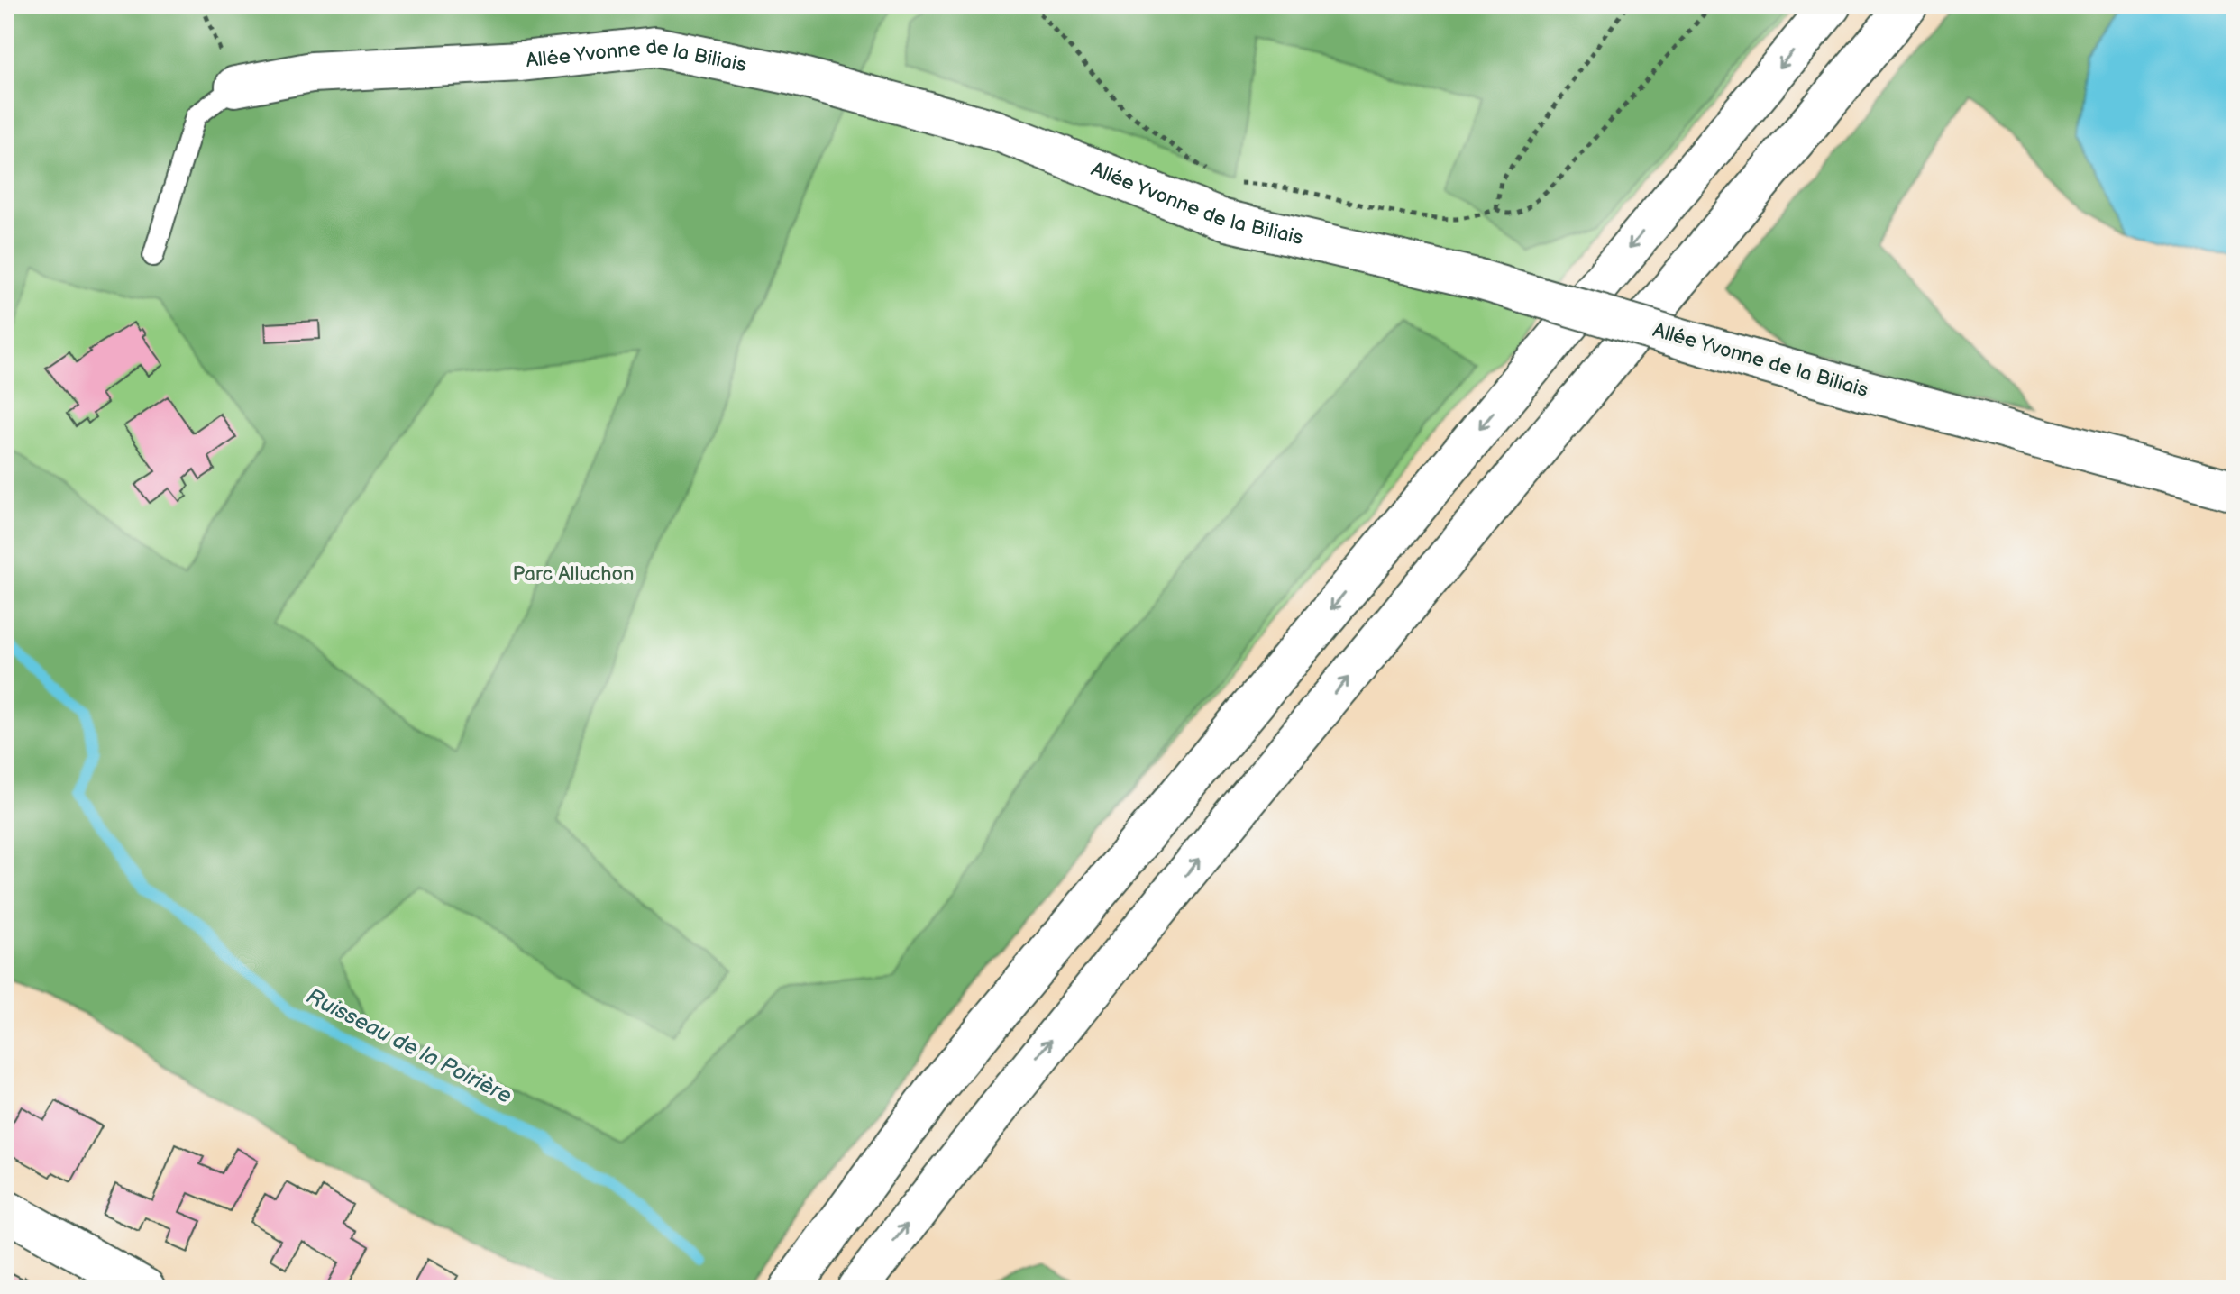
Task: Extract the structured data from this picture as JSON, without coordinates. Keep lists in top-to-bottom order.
{
  "streets": {
    "main road": ["Allée Yvonne de la Biliais"]
  },
  "water": ["Ruisseau de la Poirière"],
  "parks": ["Parc Alluchon"]
}
